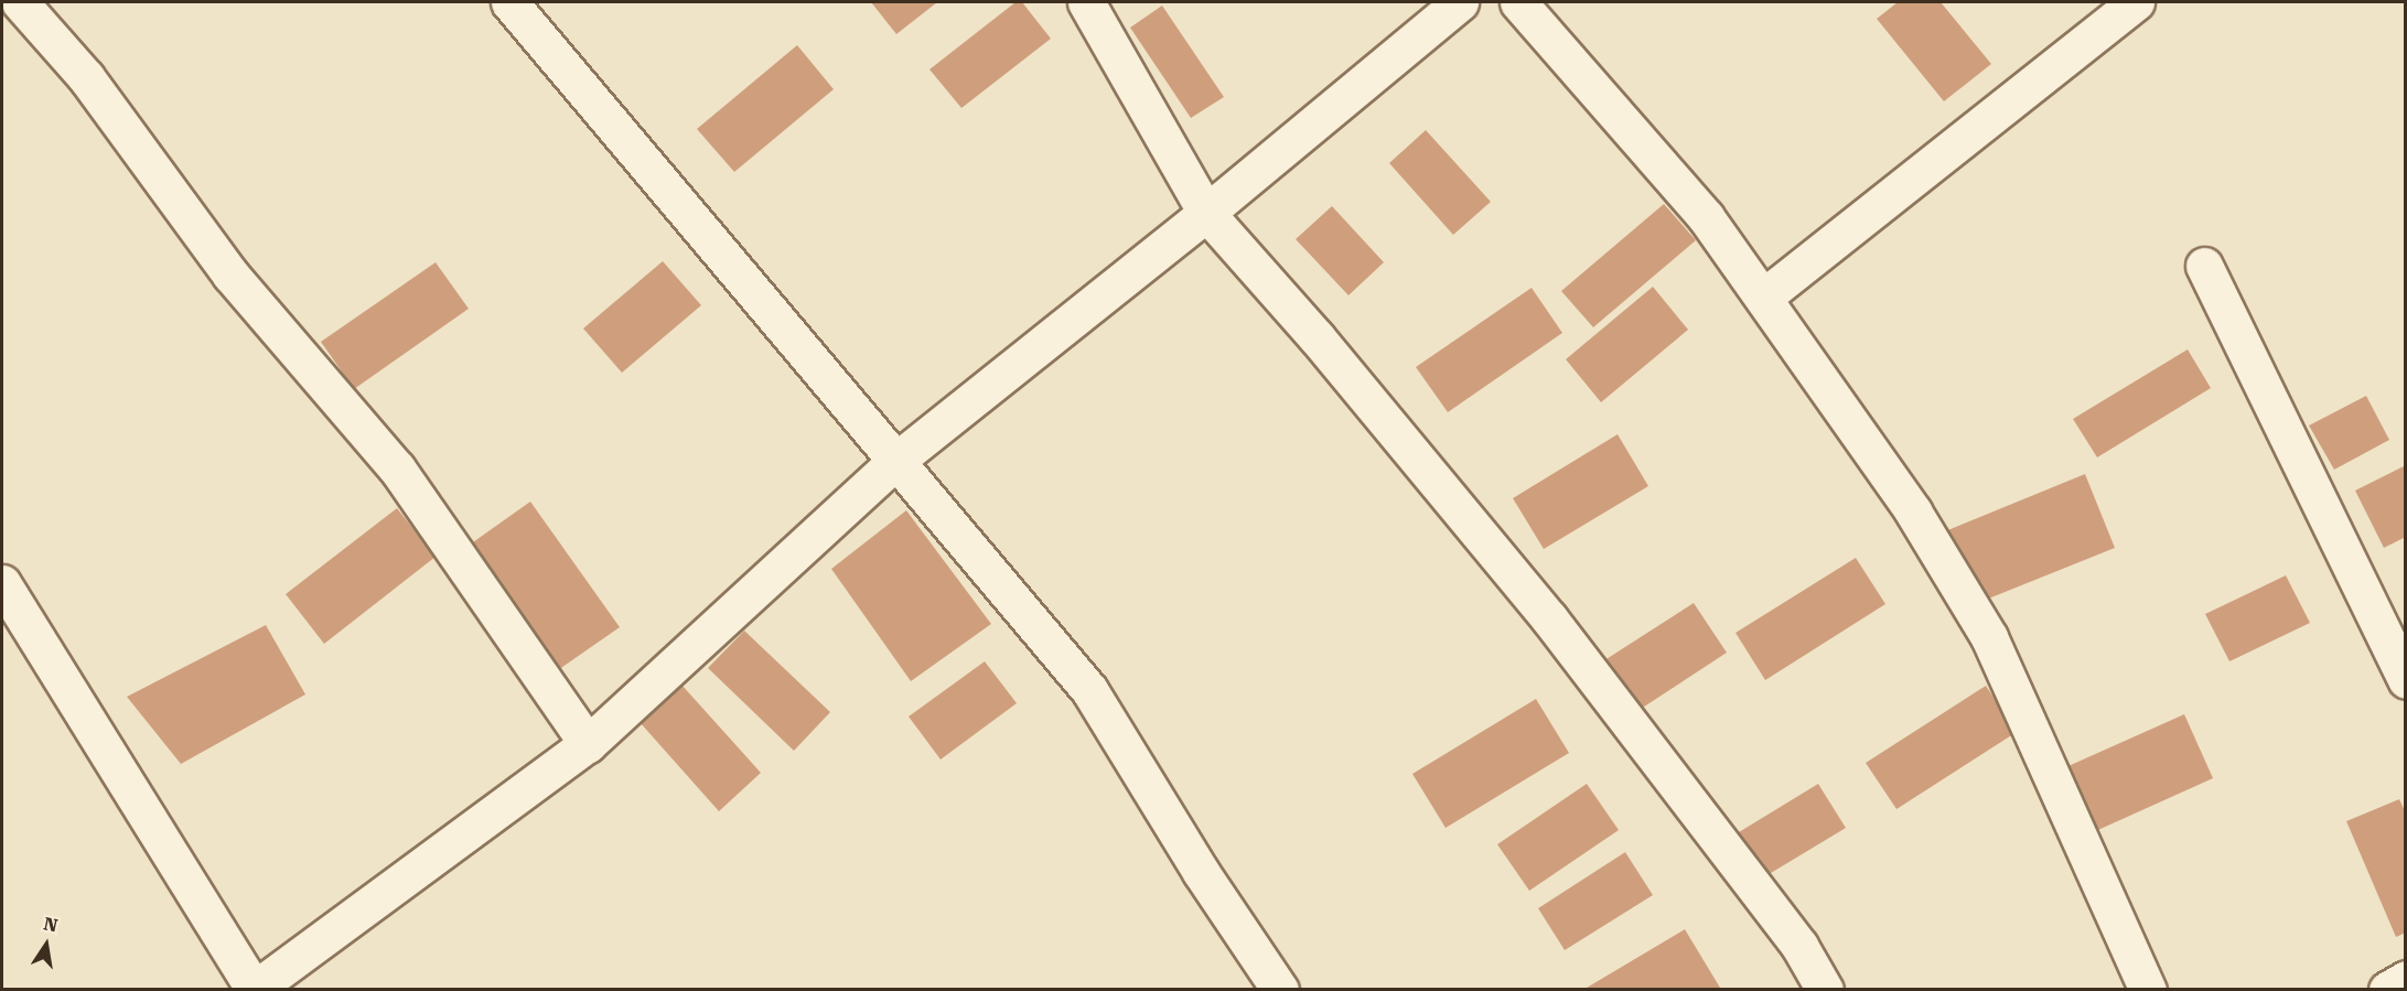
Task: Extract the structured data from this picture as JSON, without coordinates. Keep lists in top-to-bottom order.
{
  "north": "top"
}
